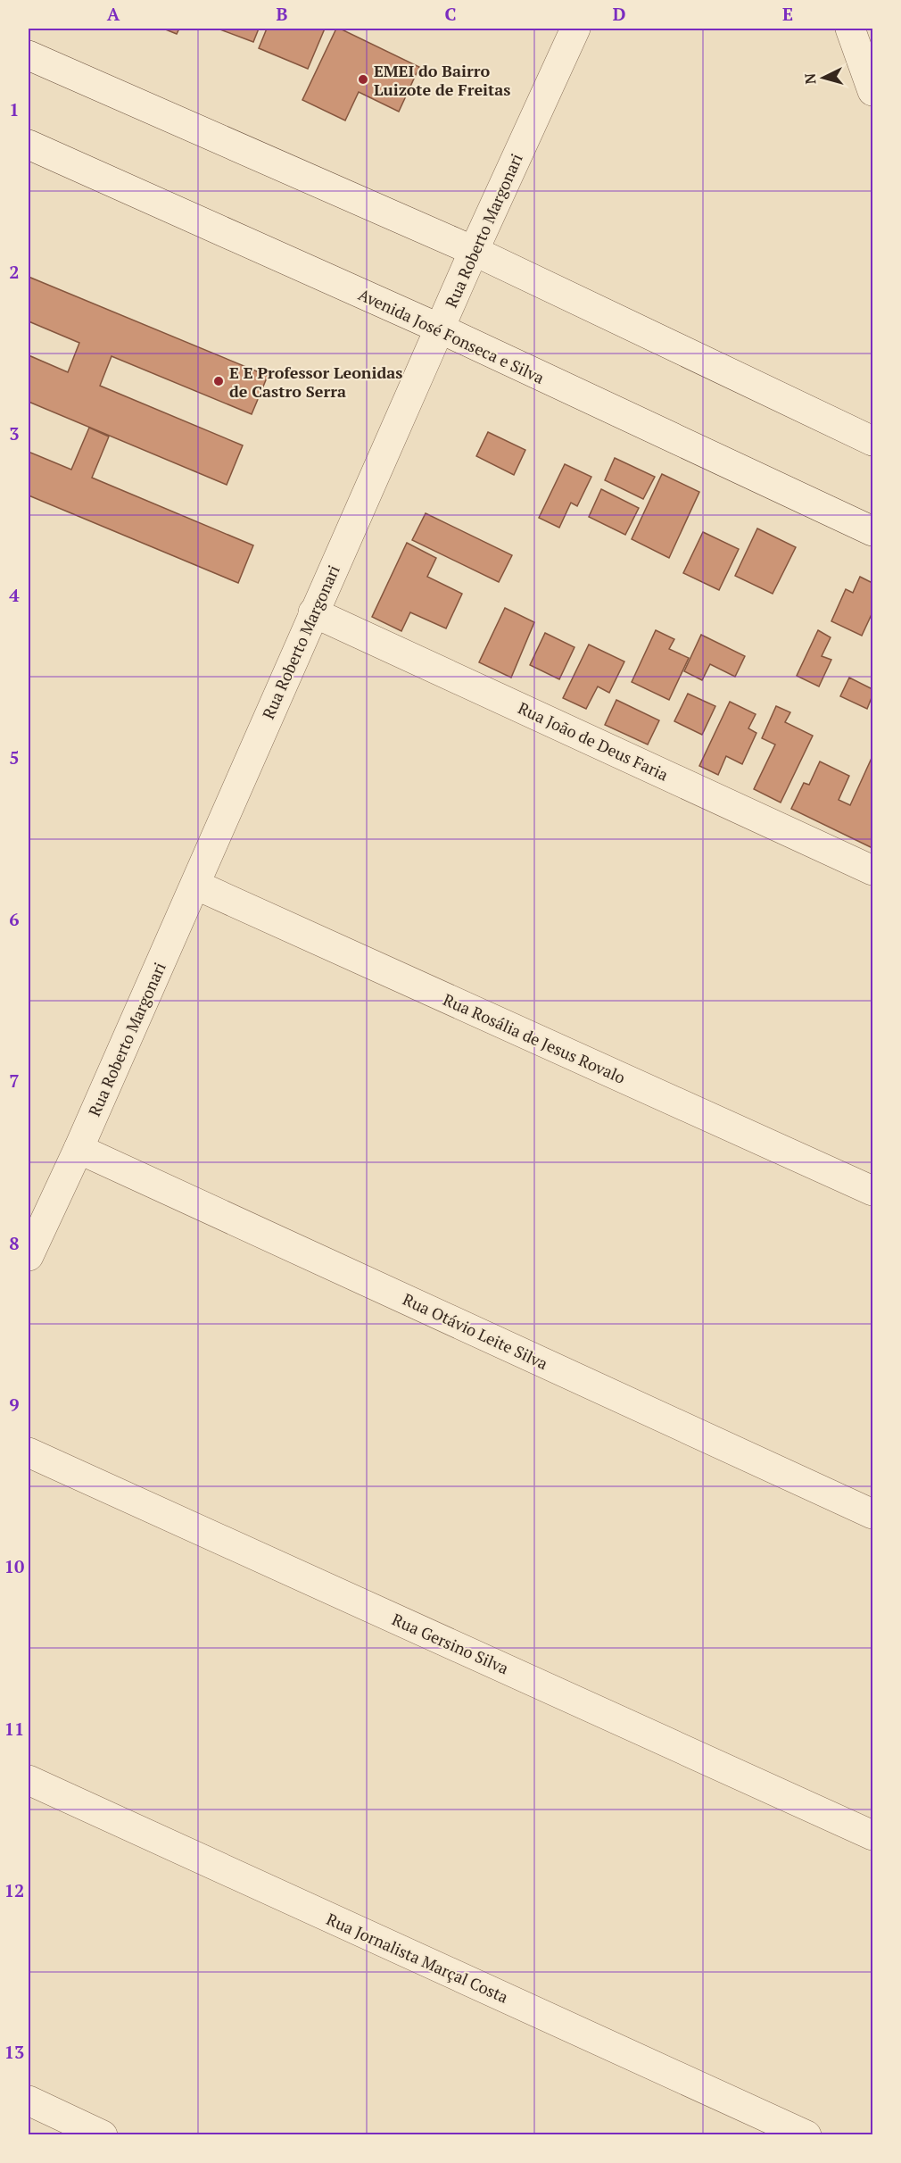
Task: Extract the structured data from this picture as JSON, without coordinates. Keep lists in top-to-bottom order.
{
  "streets": {
    "street": [
      "Rua Roberto Margonari",
      "Avenida José Fonseca e Silva",
      "Rua João de Deus Faria",
      "Rua Rosália de Jesus Rovalo",
      "Rua Otávio Leite Silva",
      "Rua Gersino Silva",
      "Rua Jornalista Marçal Costa"
    ]
  },
  "crossings": [
    ["Rua Roberto Margonari", "Avenida José Fonseca e Silva"],
    ["Rua Roberto Margonari", "Rua João de Deus Faria"],
    ["Rua Roberto Margonari", "Rua Rosália de Jesus Rovalo"],
    ["Rua Roberto Margonari", "Rua Otávio Leite Silva"]
  ],
  "places": ["EMEI do Bairro Luizote de Freitas", "E E Professor Leonidas de Castro Serra"],
  "north": "left",
  "grid": {
    "columns": [
      "A",
      "B",
      "C",
      "D",
      "E"
    ],
    "rows": [
      "1",
      "2",
      "3",
      "4",
      "5",
      "6",
      "7",
      "8",
      "9",
      "10",
      "11",
      "12",
      "13"
    ]
  }
}
